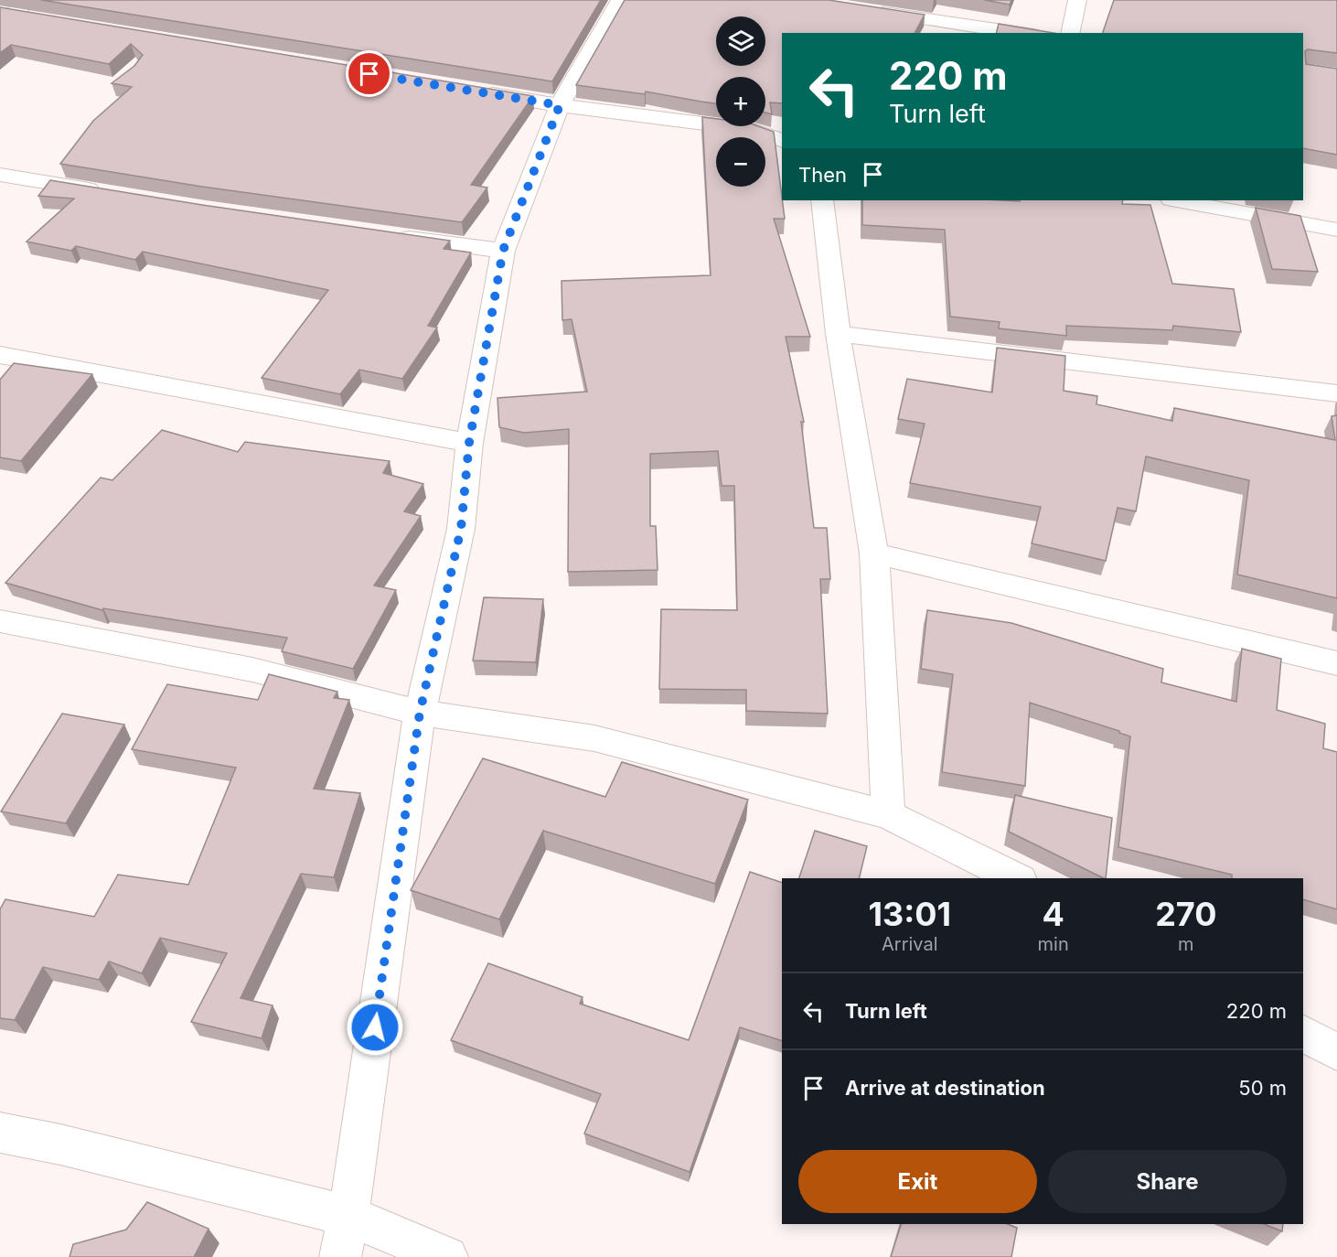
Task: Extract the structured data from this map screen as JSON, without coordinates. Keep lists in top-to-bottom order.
{
  "page": {
    "map_buttons": ["+", "−"],
    "turn": ["220 m", "Turn left"],
    "then": "Then",
    "eta": [
      "13:01",
      "Arrival",
      "4",
      "min",
      "270",
      "m"
    ],
    "list": [
      {
        "name": "Turn left",
        "value": "220 m"
      },
      {
        "name": "Arrive at destination",
        "value": "50 m"
      }
    ],
    "buttons": ["Exit", "Share"]
  }
}
